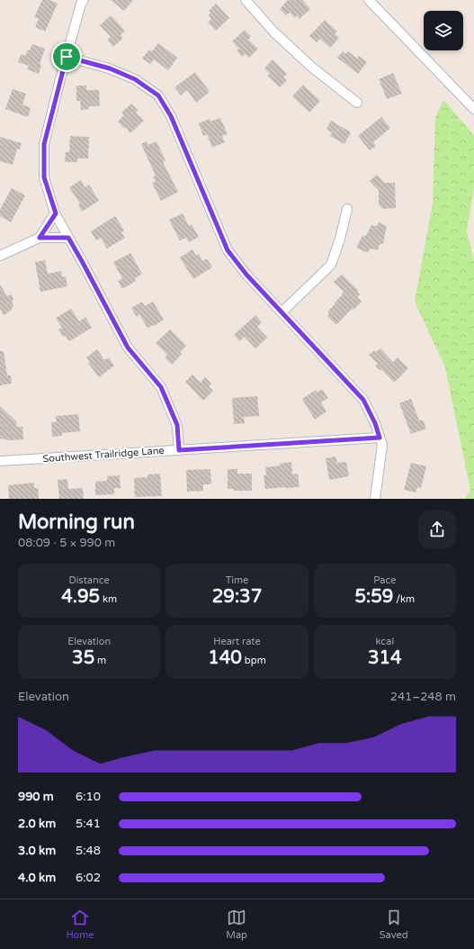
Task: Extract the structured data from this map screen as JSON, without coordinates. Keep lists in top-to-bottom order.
{
  "streets": {
    "street": ["Southwest Trailridge Lane"]
  },
  "page": {
    "heading": ["Morning run", "08:09 · 5 × 990 m"],
    "stats": [
      ["Distance", "4.95 km"],
      ["Time", "29:37"],
      ["Pace", "5:59 /km"],
      ["Elevation", "35 m"],
      ["Heart rate", "140 bpm"],
      ["kcal", "314"]
    ],
    "chart": ["Elevation", "241–248 m"],
    "list": [
      {
        "name": "990 m",
        "note": "6:10"
      },
      {
        "name": "2.0 km",
        "note": "5:41"
      },
      {
        "name": "3.0 km",
        "note": "5:48"
      },
      {
        "name": "4.0 km",
        "note": "6:02"
      }
    ],
    "tabs": ["Home", "Map", "Saved"]
  }
}
